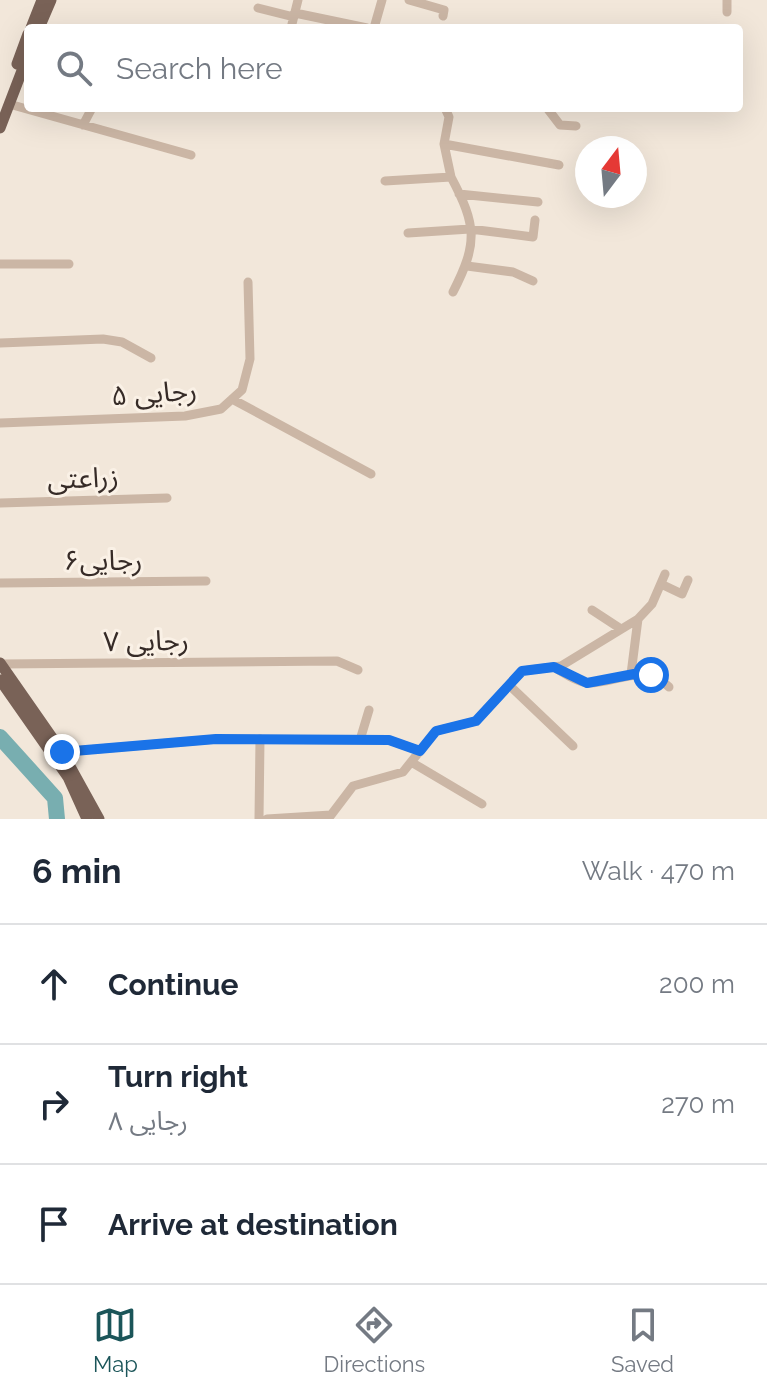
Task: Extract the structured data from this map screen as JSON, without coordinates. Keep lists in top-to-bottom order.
{
  "streets": {
    "street": [
      "رجایی ۵",
      "زراعتی",
      "رجایی۶",
      "رجایی ۷"
    ]
  },
  "north": "top",
  "page": {
    "search": "Search here",
    "heading": ["6 min", "Walk · 470 m"],
    "list": [
      ["Continue", "200 m"],
      ["Turn right", "رجایی ۸", "270 m"],
      "Arrive at destination"
    ],
    "nav": ["Map", "Directions", "Saved"]
  }
}
